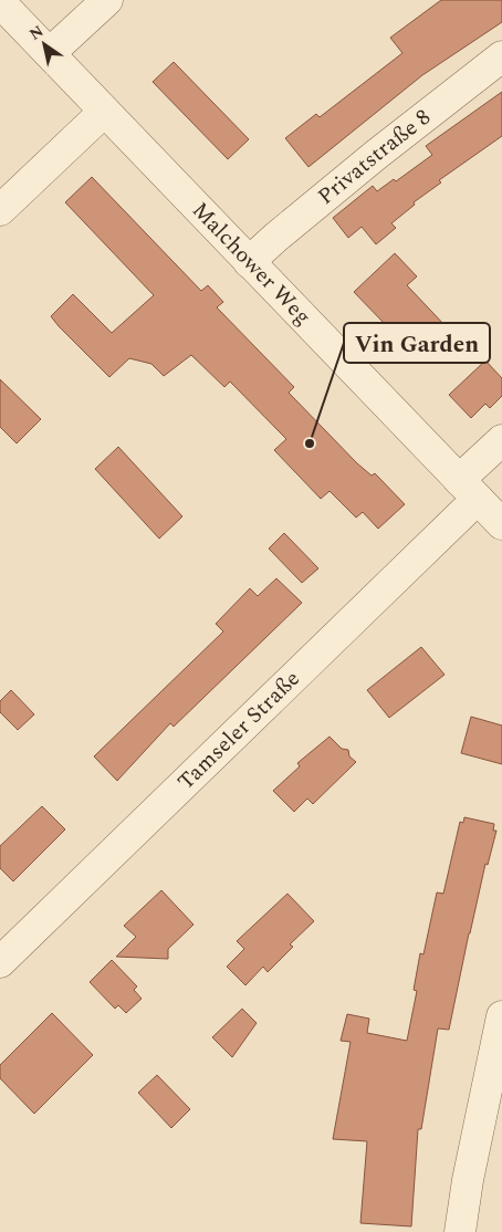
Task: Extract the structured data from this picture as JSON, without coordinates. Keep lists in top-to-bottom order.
{
  "streets": {
    "street": ["Privatstraße 8", "Malchower Weg", "Tamseler Straße"]
  },
  "crossings": [
    ["Privatstraße 8", "Malchower Weg"],
    ["Malchower Weg", "Tamseler Straße"]
  ],
  "places": ["Vin Garden"],
  "north": "top left"
}
